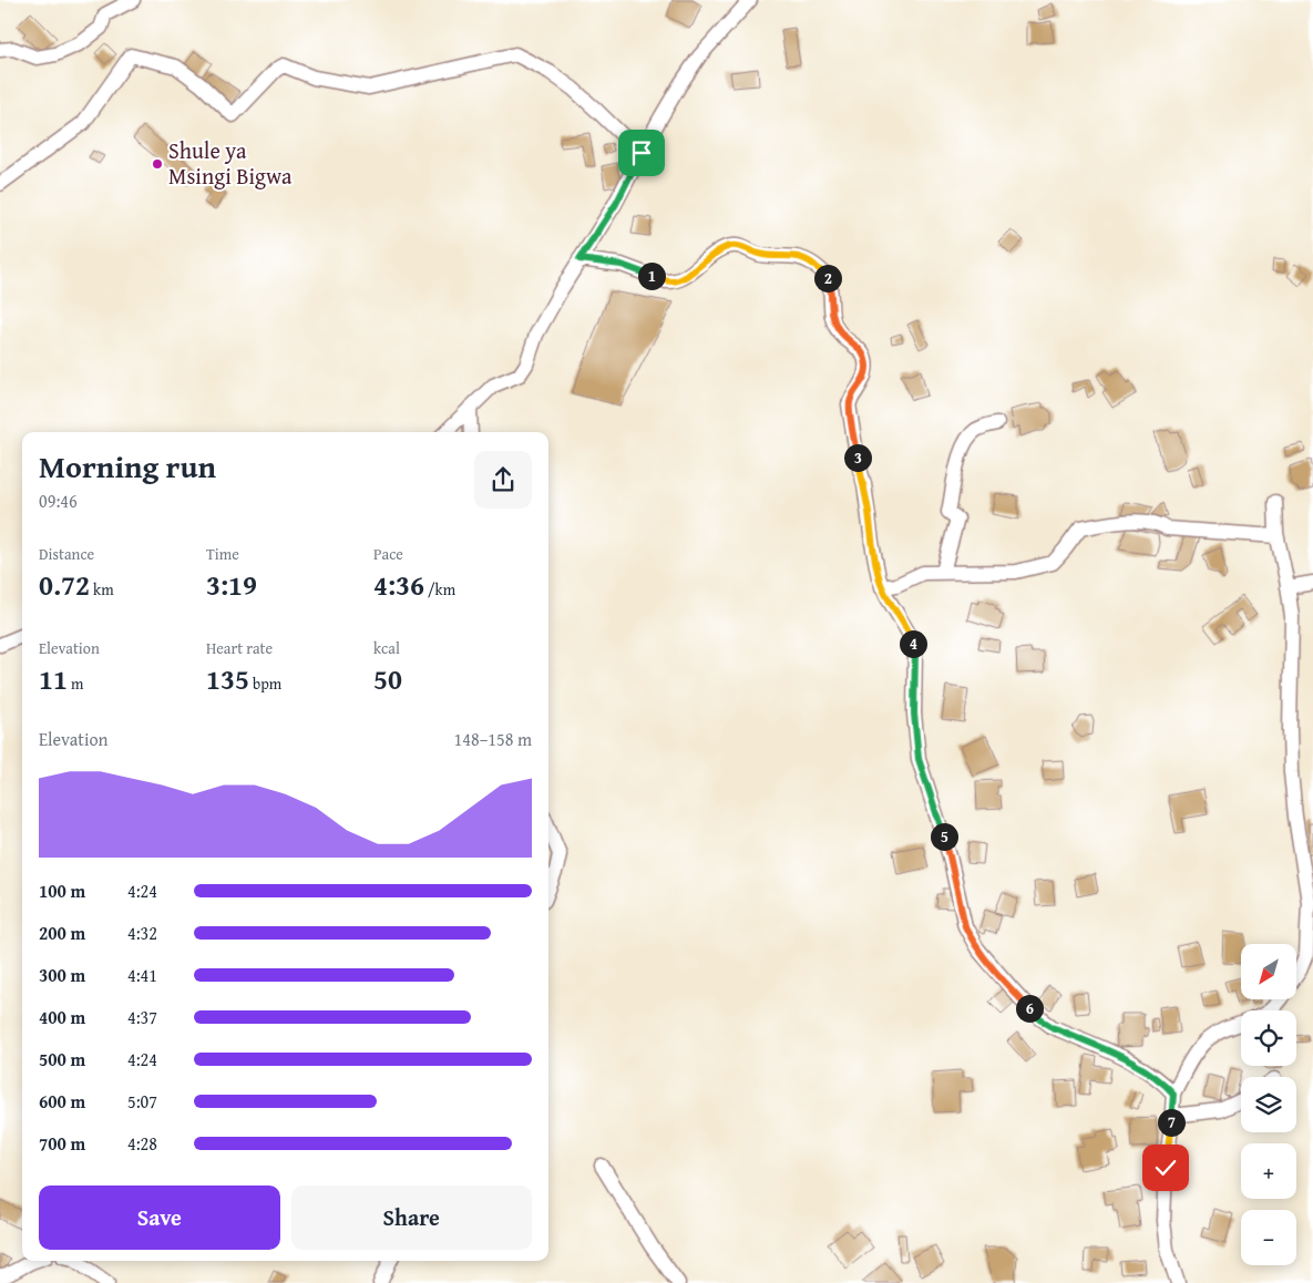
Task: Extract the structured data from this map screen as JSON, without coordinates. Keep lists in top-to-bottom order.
{
  "places": ["Shule ya Msingi Bigwa"],
  "north": "bottom left",
  "page": {
    "pins": [
      "1",
      "2",
      "3",
      "4",
      "5",
      "6",
      "7"
    ],
    "heading": ["Morning run", "09:46"],
    "stats": [
      ["Distance", "0.72 km"],
      ["Time", "3:19"],
      ["Pace", "4:36 /km"],
      ["Elevation", "11 m"],
      ["Heart rate", "135 bpm"],
      ["kcal", "50"]
    ],
    "chart": ["Elevation", "148–158 m"],
    "list": [
      {
        "name": "100 m",
        "note": "4:24"
      },
      {
        "name": "200 m",
        "note": "4:32"
      },
      {
        "name": "300 m",
        "note": "4:41"
      },
      {
        "name": "400 m",
        "note": "4:37"
      },
      {
        "name": "500 m",
        "note": "4:24"
      },
      {
        "name": "600 m",
        "note": "5:07"
      },
      {
        "name": "700 m",
        "note": "4:28"
      }
    ],
    "map_buttons": ["+", "−"],
    "buttons": ["Save", "Share"]
  }
}
